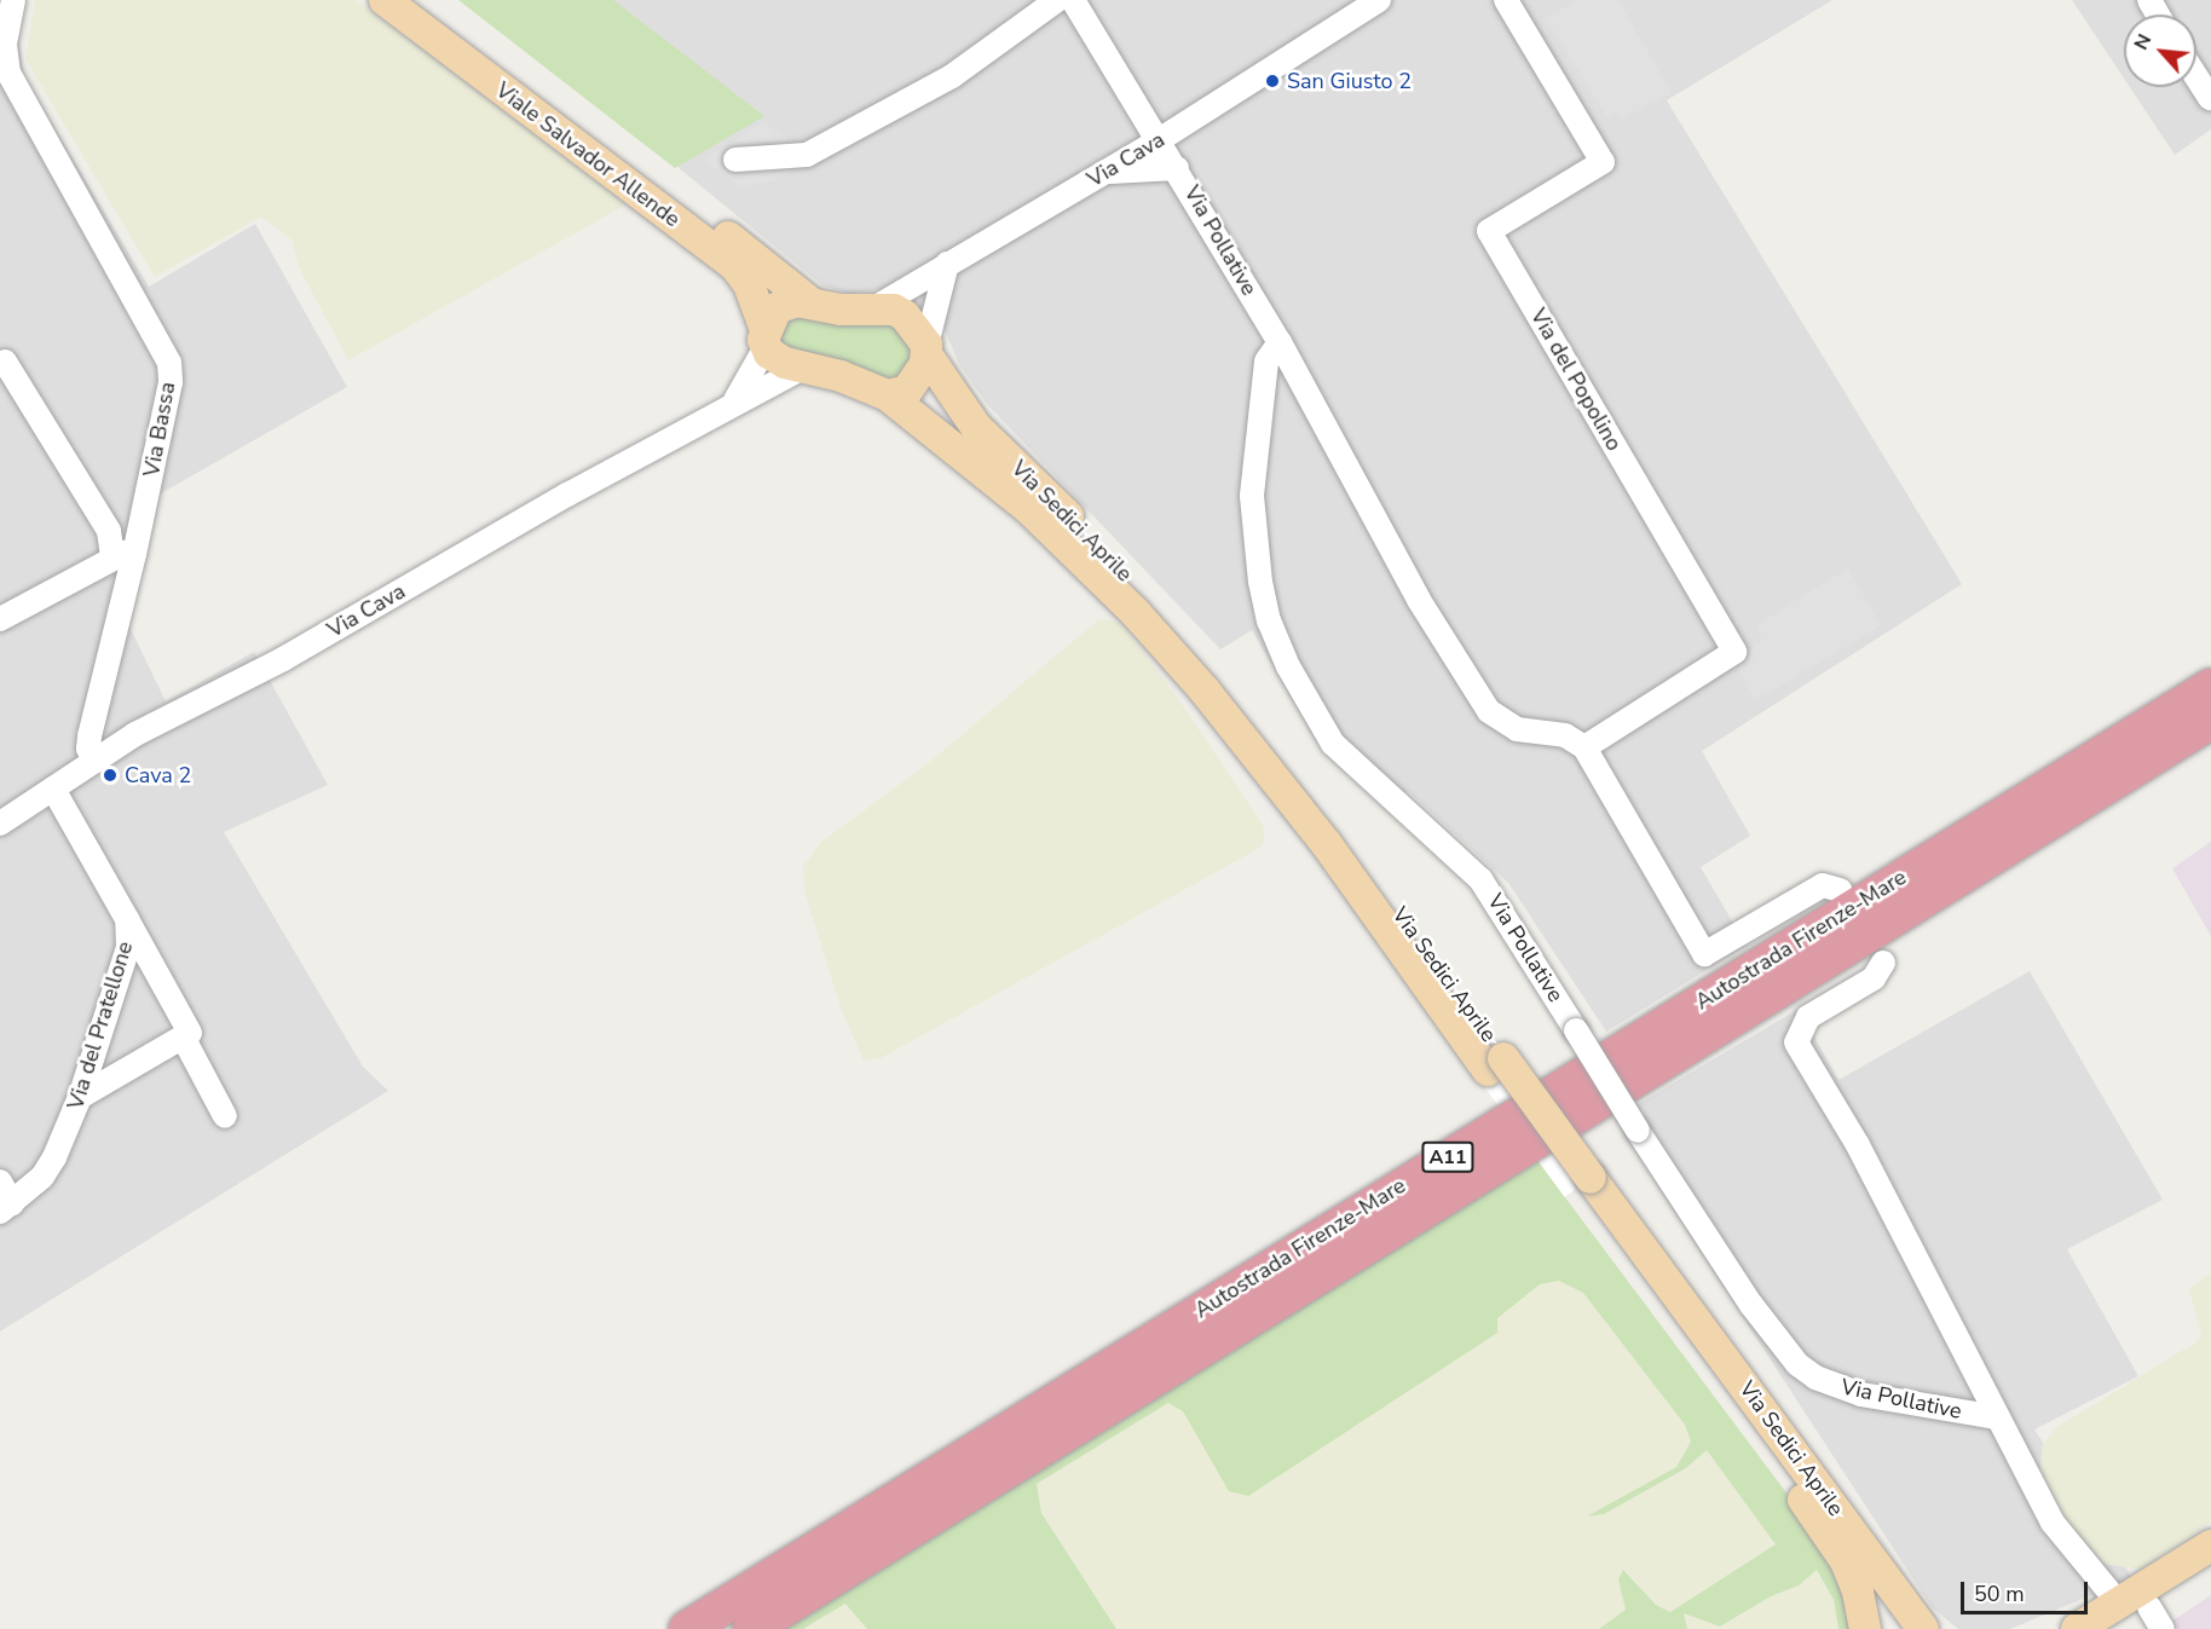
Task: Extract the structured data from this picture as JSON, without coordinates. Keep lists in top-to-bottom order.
{
  "streets": {
    "highway": ["Autostrada Firenze-Mare", "A11"],
    "main road": ["Viale Salvador Allende", "Via Sedici Aprile"],
    "street": [
      "Via Cava",
      "Via Pollative",
      "Via del Popolino",
      "Via Bassa",
      "Via del Pratellone"
    ]
  },
  "crossings": [
    ["Viale Salvador Allende", "Via Sedici Aprile"],
    ["Via Cava", "Via Pollative"],
    ["Via Cava", "Via Bassa"],
    ["Via Cava", "Via Sedici Aprile"],
    ["Via Cava", "Via del Pratellone"],
    ["Via Pollative", "Via del Popolino"]
  ],
  "places": ["San Giusto 2", "Cava 2"],
  "scale_bar": "50 m",
  "north": "top left"
}
